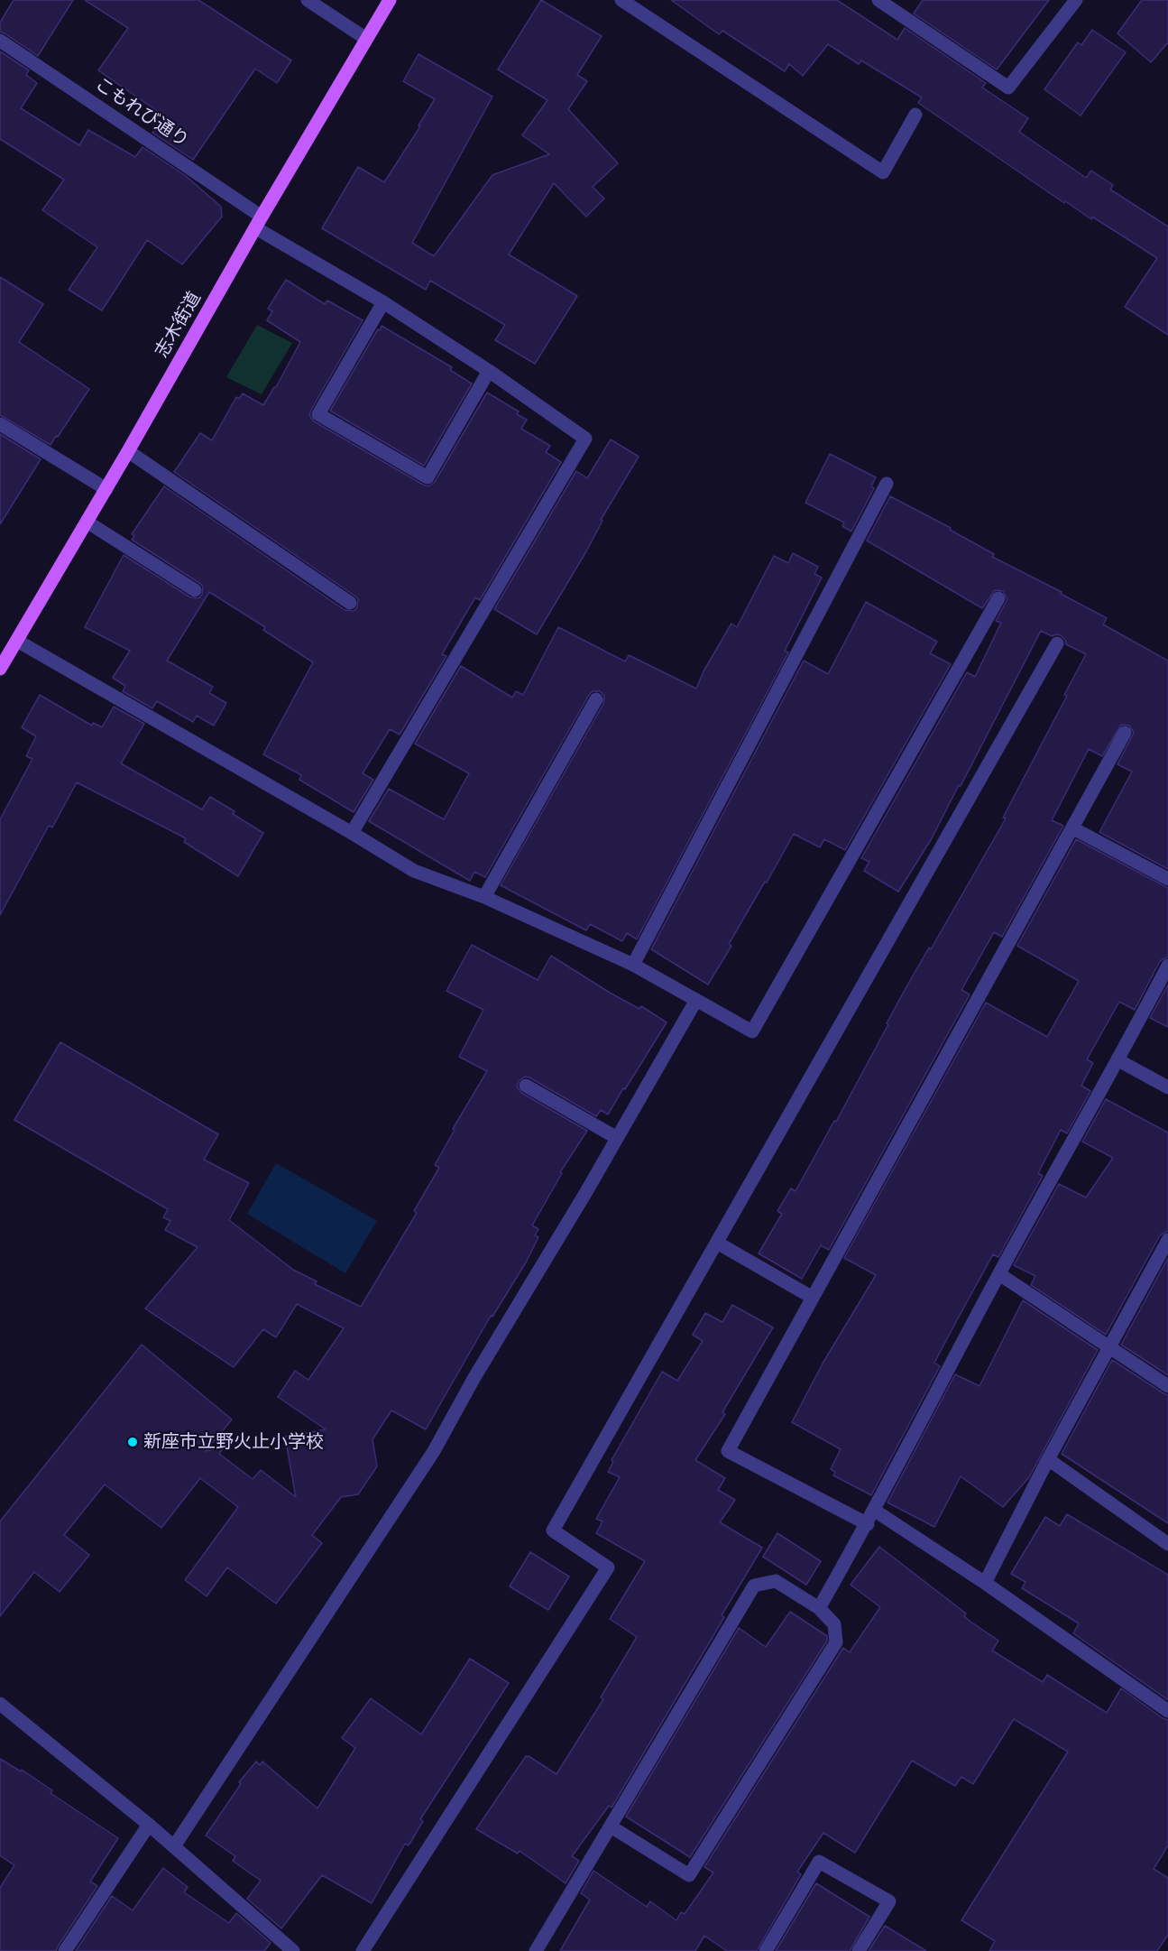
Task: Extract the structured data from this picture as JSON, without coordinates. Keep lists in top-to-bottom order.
{
  "streets": {
    "main road": ["志木街道"],
    "street": ["こもれび通り"]
  },
  "crossings": [
    ["こもれび通り", "志木街道"]
  ],
  "places": ["新座市立野火止小学校"]
}
